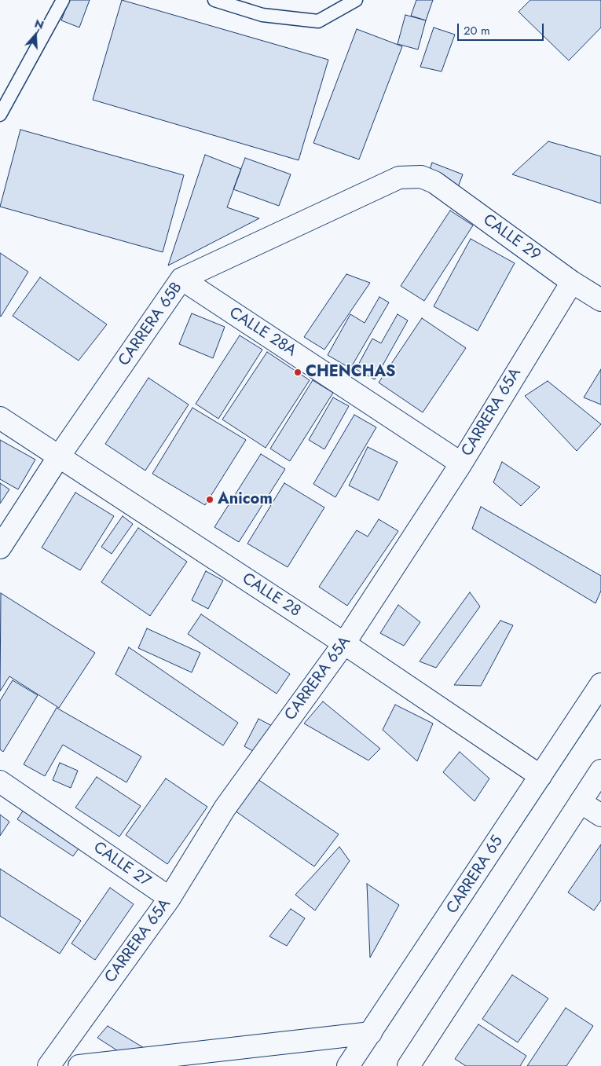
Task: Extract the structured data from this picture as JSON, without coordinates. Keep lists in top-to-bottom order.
{
  "streets": {
    "street": [
      "CALLE 29",
      "CARRERA 65B",
      "CALLE 28A",
      "CARRERA 65A",
      "CALLE 28",
      "CALLE 27",
      "CARRERA 65"
    ]
  },
  "crossings": [
    ["CALLE 29", "CARRERA 65B"],
    ["CALLE 29", "CARRERA 65A"],
    ["CARRERA 65B", "CALLE 28A"],
    ["CARRERA 65B", "CALLE 28"],
    ["CALLE 28A", "CARRERA 65A"],
    ["CARRERA 65A", "CALLE 28"],
    ["CARRERA 65A", "CALLE 27"],
    ["CALLE 28", "CARRERA 65"]
  ],
  "places": ["CHENCHAS", "Anicom"],
  "scale_bar": "20 m",
  "north": "top"
}
